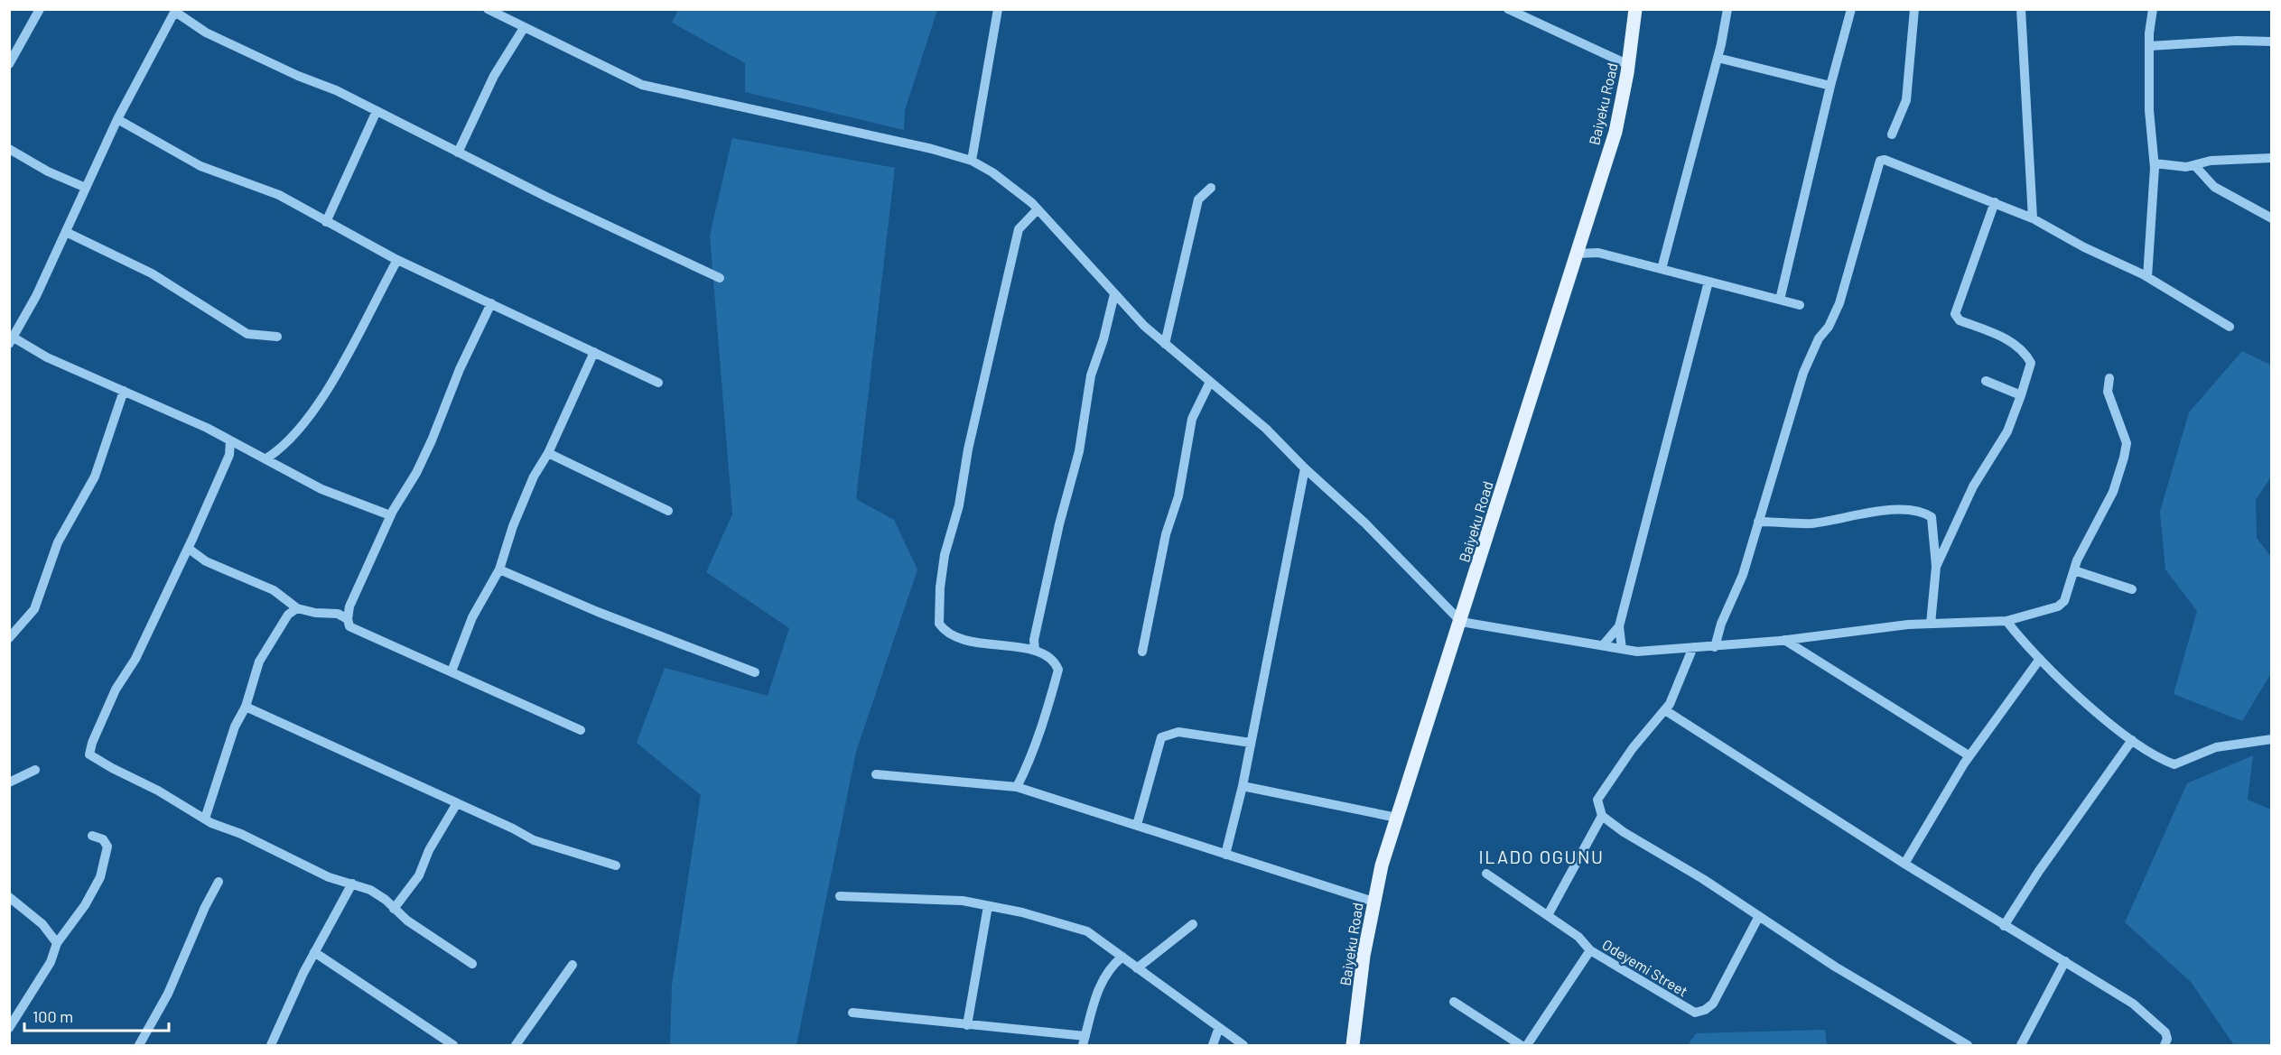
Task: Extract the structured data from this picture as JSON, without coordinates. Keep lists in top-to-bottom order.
{
  "streets": {
    "main road": ["Baiyeku Road"],
    "street": ["Odeyemi Street"]
  },
  "districts": ["ILADO OGUNU"],
  "scale_bar": "100 m"
}
